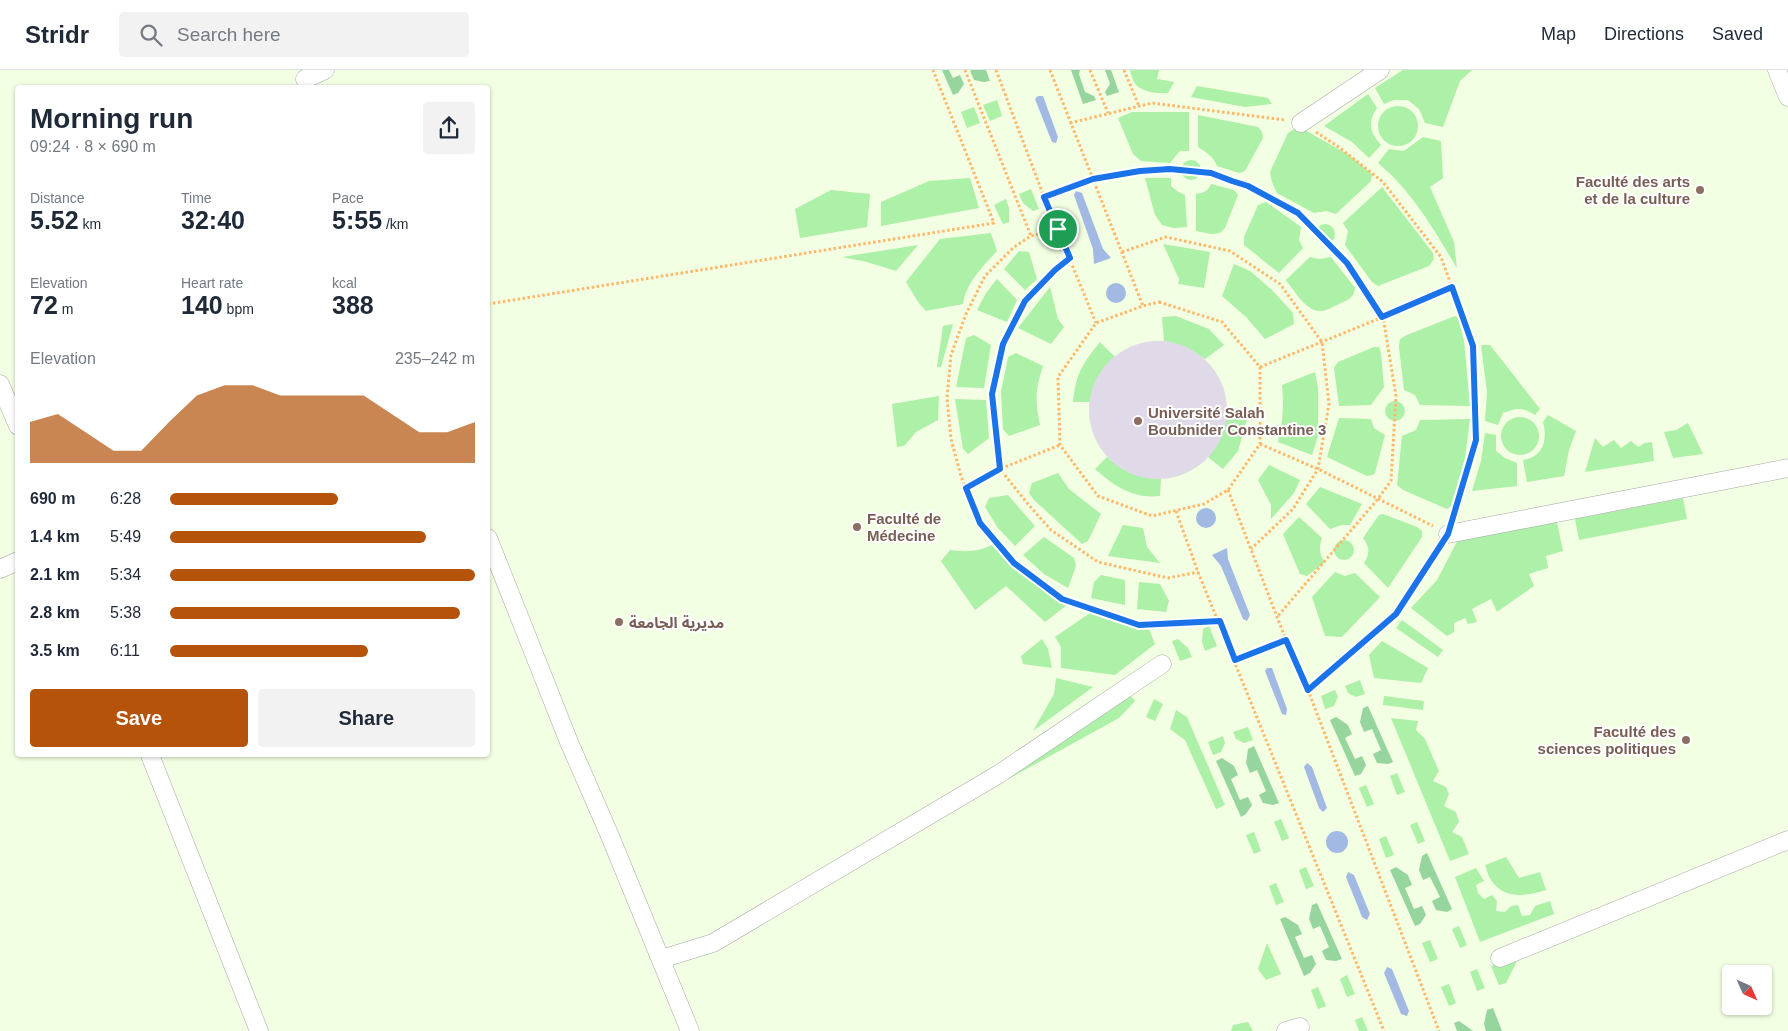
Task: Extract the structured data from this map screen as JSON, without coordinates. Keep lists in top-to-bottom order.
{
  "places": [
    "Faculté des arts et de la culture",
    "Université Salah Boubnider Constantine 3",
    "Faculté de Médecine",
    "مديرية الجامعة",
    "Faculté des sciences politiques"
  ],
  "north": "bottom right",
  "page": {
    "header": "Stridr",
    "search": "Search here",
    "nav": ["Map", "Directions", "Saved"],
    "heading": ["Morning run", "09:24 · 8 × 690 m"],
    "stats": [
      ["Distance", "5.52 km"],
      ["Time", "32:40"],
      ["Pace", "5:55 /km"],
      ["Elevation", "72 m"],
      ["Heart rate", "140 bpm"],
      ["kcal", "388"]
    ],
    "chart": ["Elevation", "235–242 m"],
    "list": [
      {
        "name": "690 m",
        "note": "6:28"
      },
      {
        "name": "1.4 km",
        "note": "5:49"
      },
      {
        "name": "2.1 km",
        "note": "5:34"
      },
      {
        "name": "2.8 km",
        "note": "5:38"
      },
      {
        "name": "3.5 km",
        "note": "6:11"
      }
    ],
    "buttons": ["Save", "Share"]
  }
}
